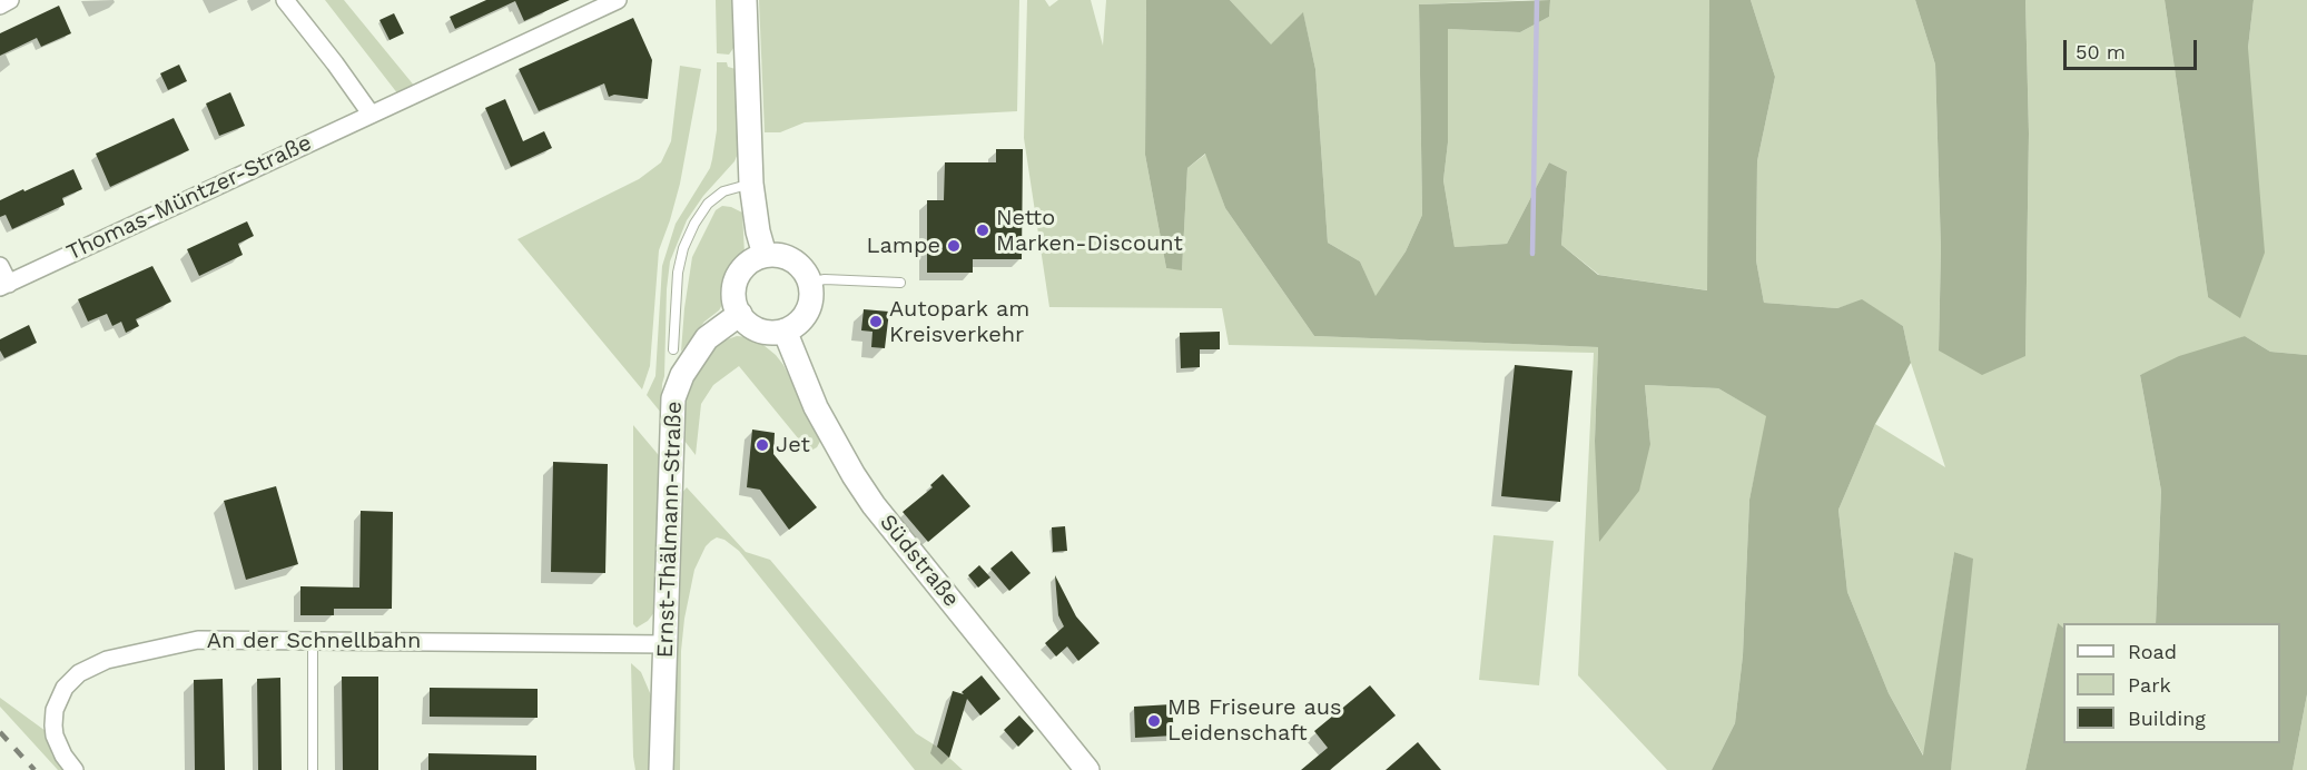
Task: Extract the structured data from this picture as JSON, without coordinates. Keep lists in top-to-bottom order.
{
  "streets": {
    "main road": ["Ernst-Thälmann-Straße", "Südstraße"],
    "street": ["Thomas-Müntzer-Straße", "An der Schnellbahn"]
  },
  "crossings": [
    ["Ernst-Thälmann-Straße", "Südstraße"],
    ["Ernst-Thälmann-Straße", "An der Schnellbahn"]
  ],
  "places": [
    "Netto Marken-Discount",
    "Lampe",
    "Autopark am Kreisverkehr",
    "Jet",
    "MB Friseure aus Leidenschaft"
  ],
  "legend": ["Road", "Park", "Building"],
  "scale_bar": "50 m"
}
